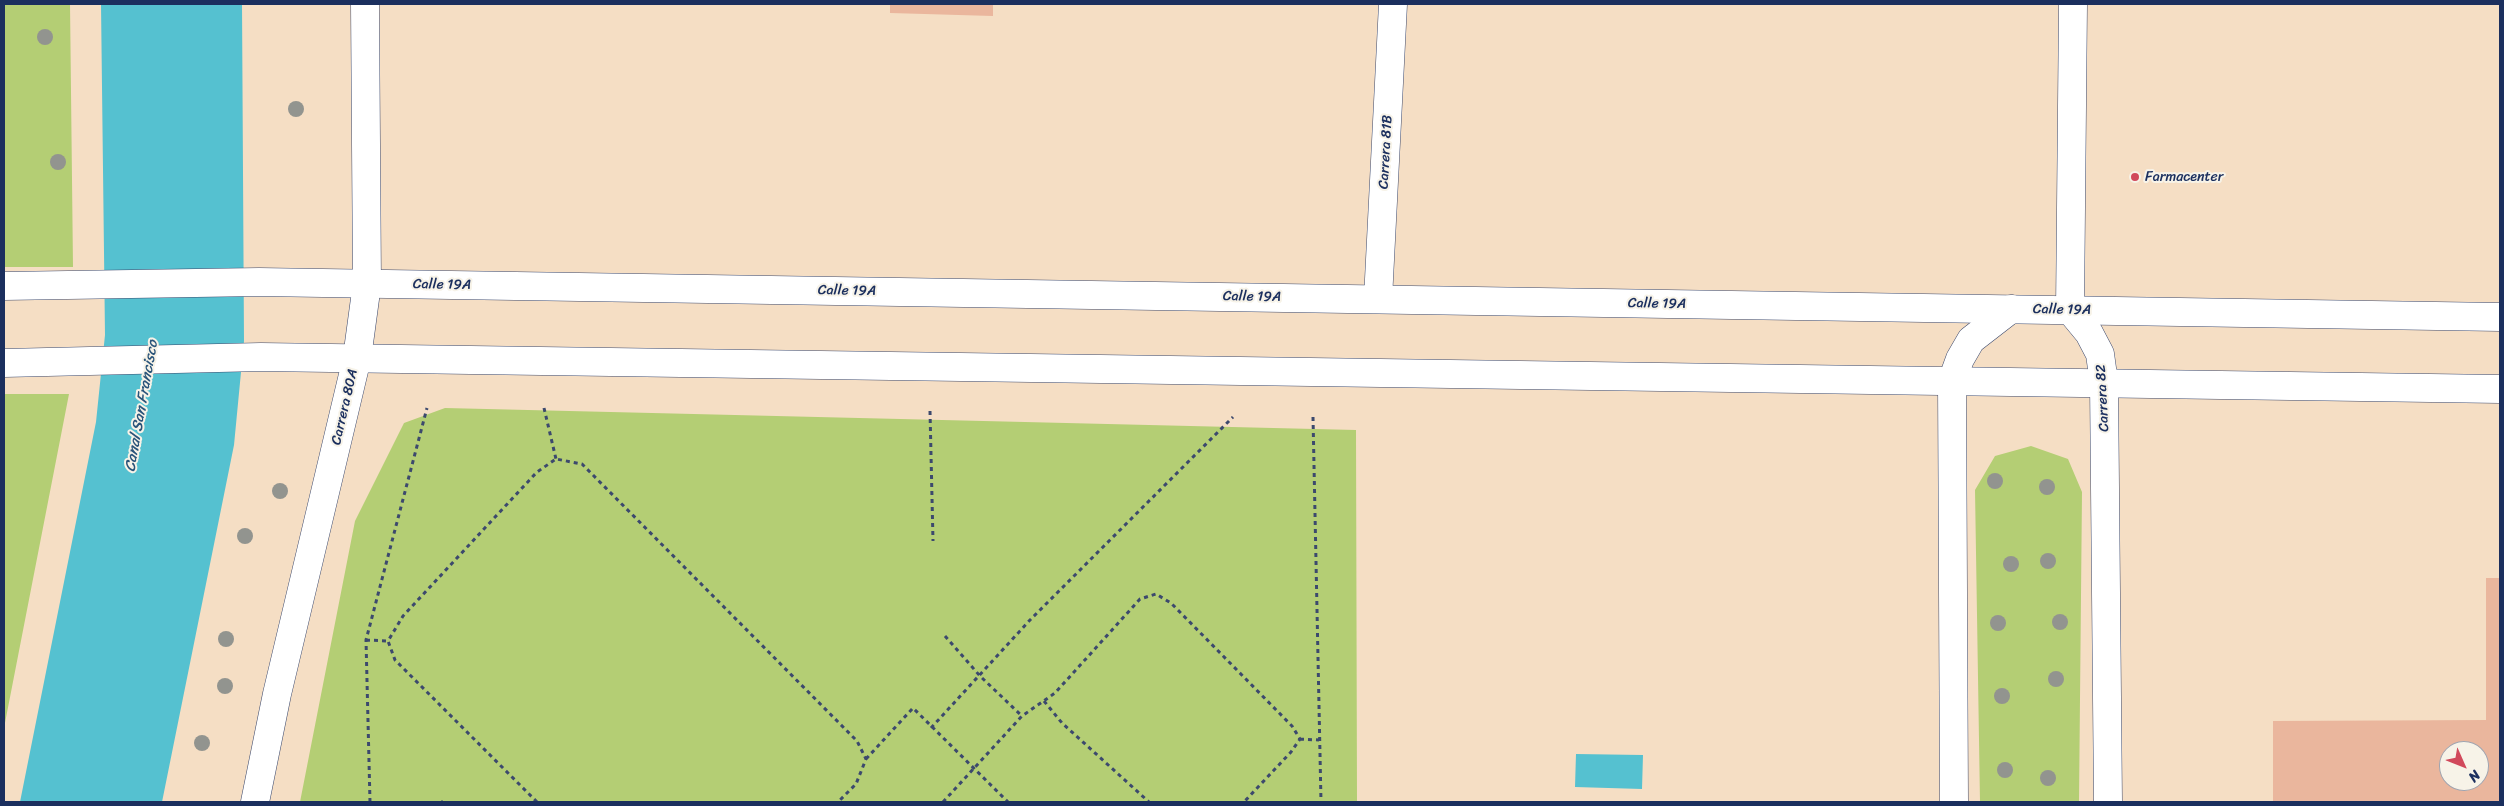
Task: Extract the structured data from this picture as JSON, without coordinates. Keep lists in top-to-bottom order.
{
  "streets": {
    "street": [
      "Carrera 81B",
      "Calle 19A",
      "Carrera 82",
      "Carrera 80A"
    ]
  },
  "crossings": [
    ["Carrera 81B", "Calle 19A"],
    ["Calle 19A", "Carrera 82"],
    ["Calle 19A", "Carrera 80A"]
  ],
  "water": ["Canal San Francisco"],
  "places": ["Farmacenter"],
  "north": "bottom right"
}
